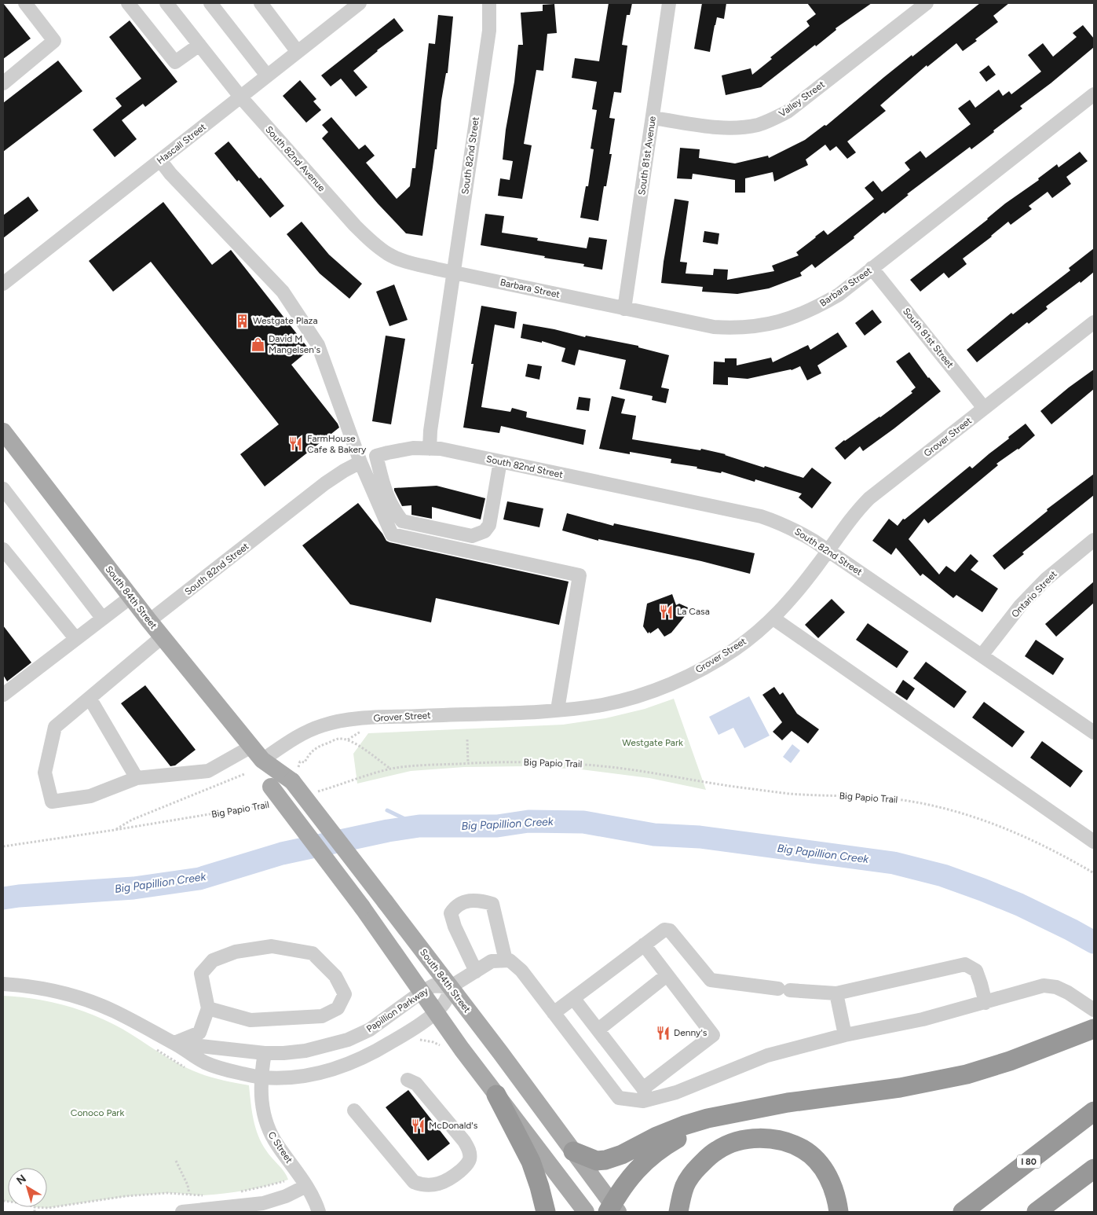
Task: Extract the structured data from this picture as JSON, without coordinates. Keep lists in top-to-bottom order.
{
  "streets": {
    "highway": ["I 80"],
    "main road": ["South 84th Street"],
    "street": [
      "Valley Street",
      "Hascall Street",
      "South 82nd Street",
      "South 81st Avenue",
      "South 82nd Avenue",
      "Barbara Street",
      "South 81st Street",
      "Grover Street",
      "Ontario Street",
      "Papillion Parkway",
      "C Street"
    ],
    "path": ["Big Papio Trail"]
  },
  "crossings": [
    ["Valley Street", "South 81st Avenue"],
    ["Hascall Street", "South 82nd Avenue"],
    ["South 82nd Street", "South 82nd Avenue"],
    ["South 82nd Street", "Barbara Street"],
    ["South 82nd Street", "Grover Street"],
    ["South 82nd Street", "Ontario Street"],
    ["South 82nd Street", "South 84th Street"],
    ["South 81st Avenue", "Barbara Street"],
    ["South 82nd Avenue", "Barbara Street"],
    ["Barbara Street", "South 81st Street"],
    ["South 81st Street", "Grover Street"],
    ["Grover Street", "South 84th Street"],
    ["South 84th Street", "Big Papio Trail"],
    ["South 84th Street", "Papillion Parkway"],
    ["Papillion Parkway", "C Street"]
  ],
  "water": ["Big Papillion Creek"],
  "parks": ["Westgate Park", "Conoco Park"],
  "places": {
    "building": ["Westgate Plaza"],
    "shop": ["David M Mangelsen's"],
    "restaurant": [
      "FarmHouse Cafe & Bakery",
      "La Casa",
      "Denny's",
      "McDonald's"
    ]
  },
  "north": "top left"
}
